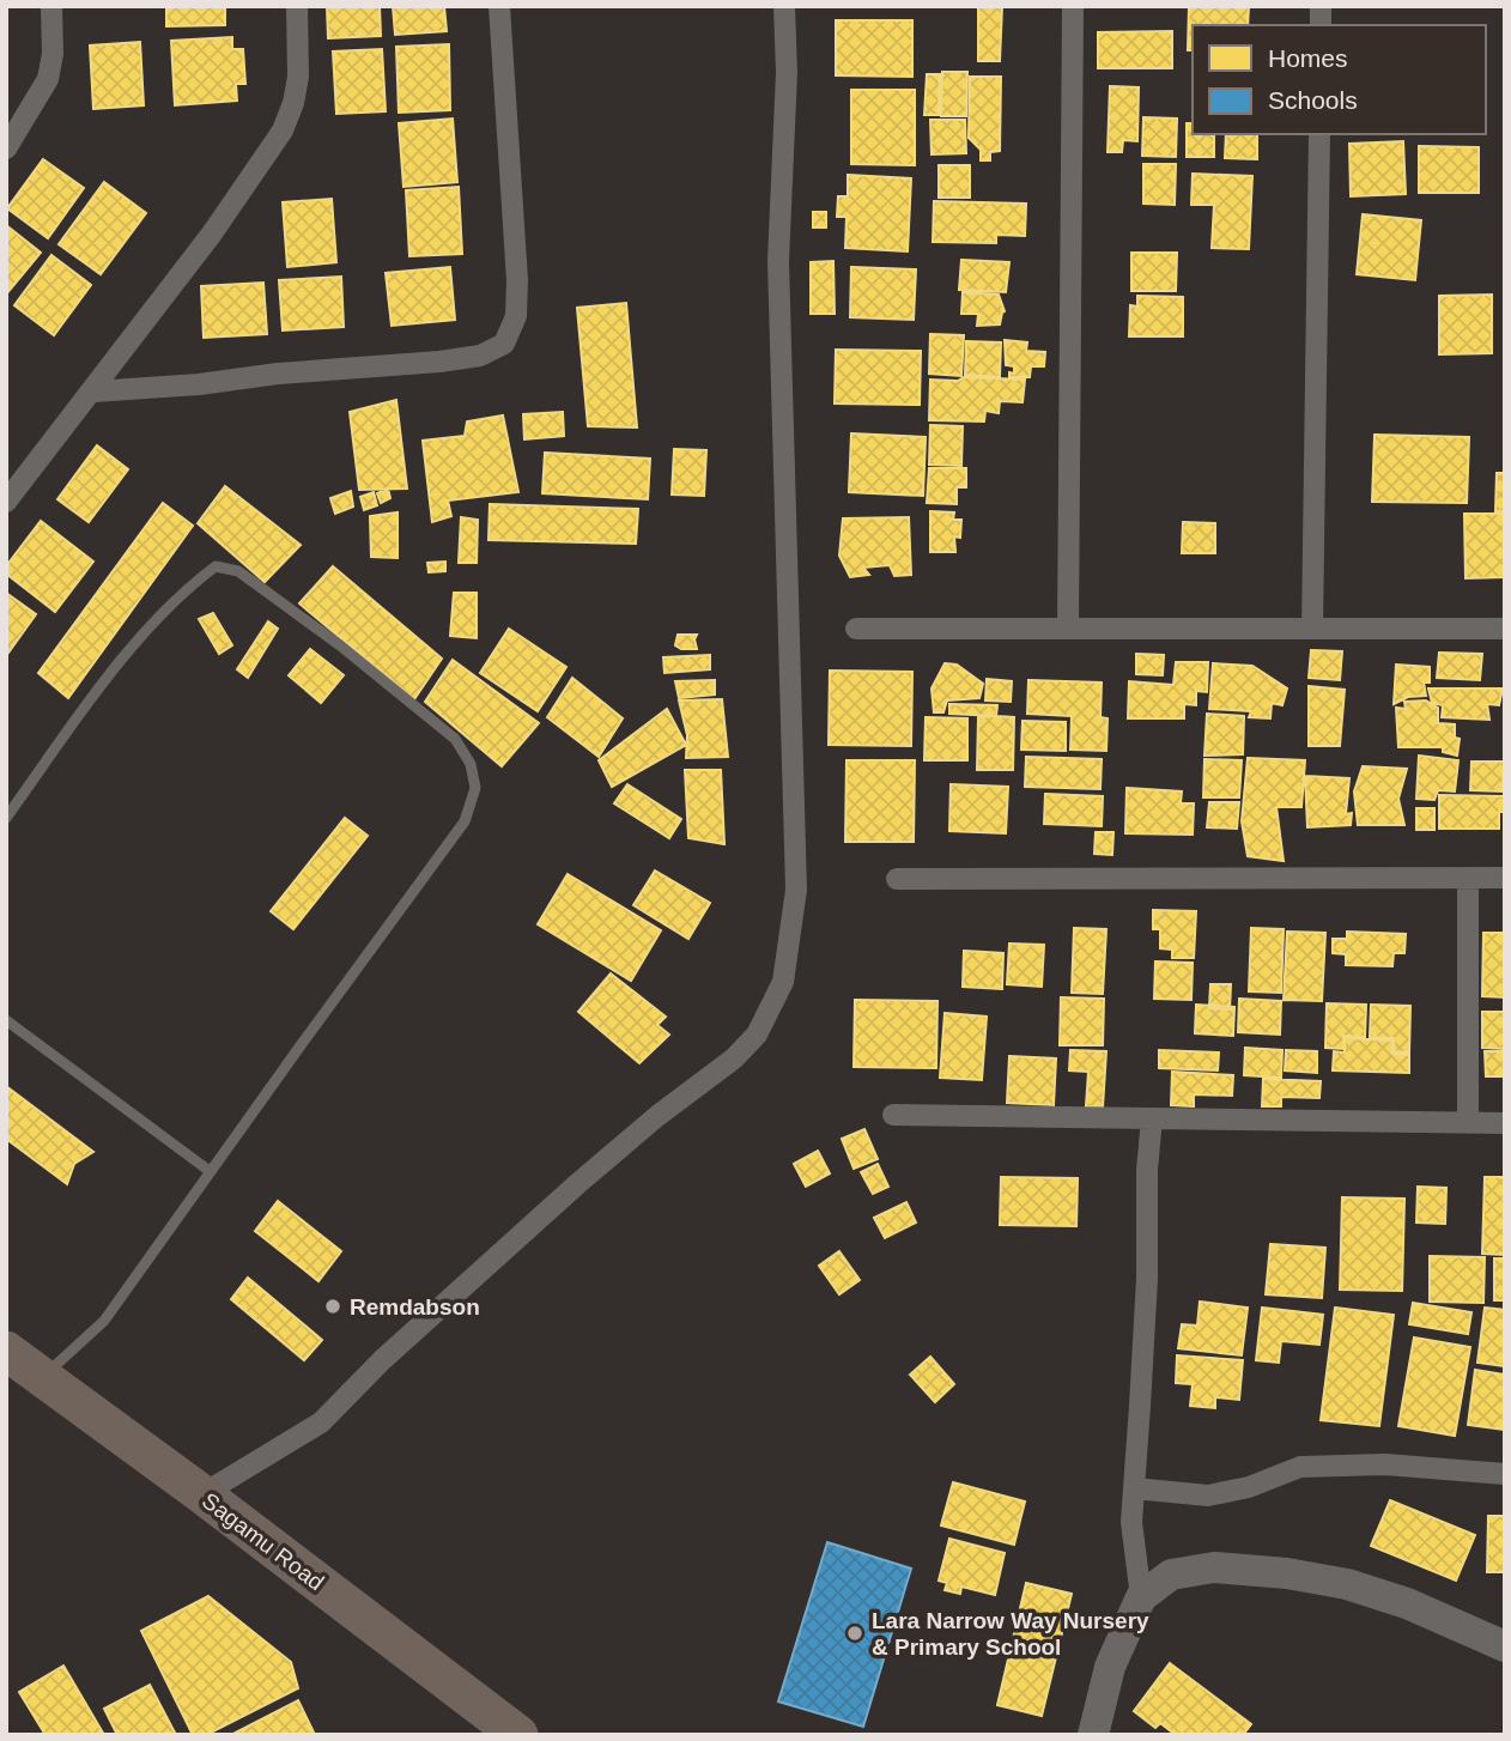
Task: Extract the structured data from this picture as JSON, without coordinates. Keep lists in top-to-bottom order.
{
  "streets": {
    "highway": ["Sagamu Road"]
  },
  "places": ["Remdabson", "Lara Narrow Way Nursery & Primary School"],
  "legend": ["Homes", "Schools"]
}
